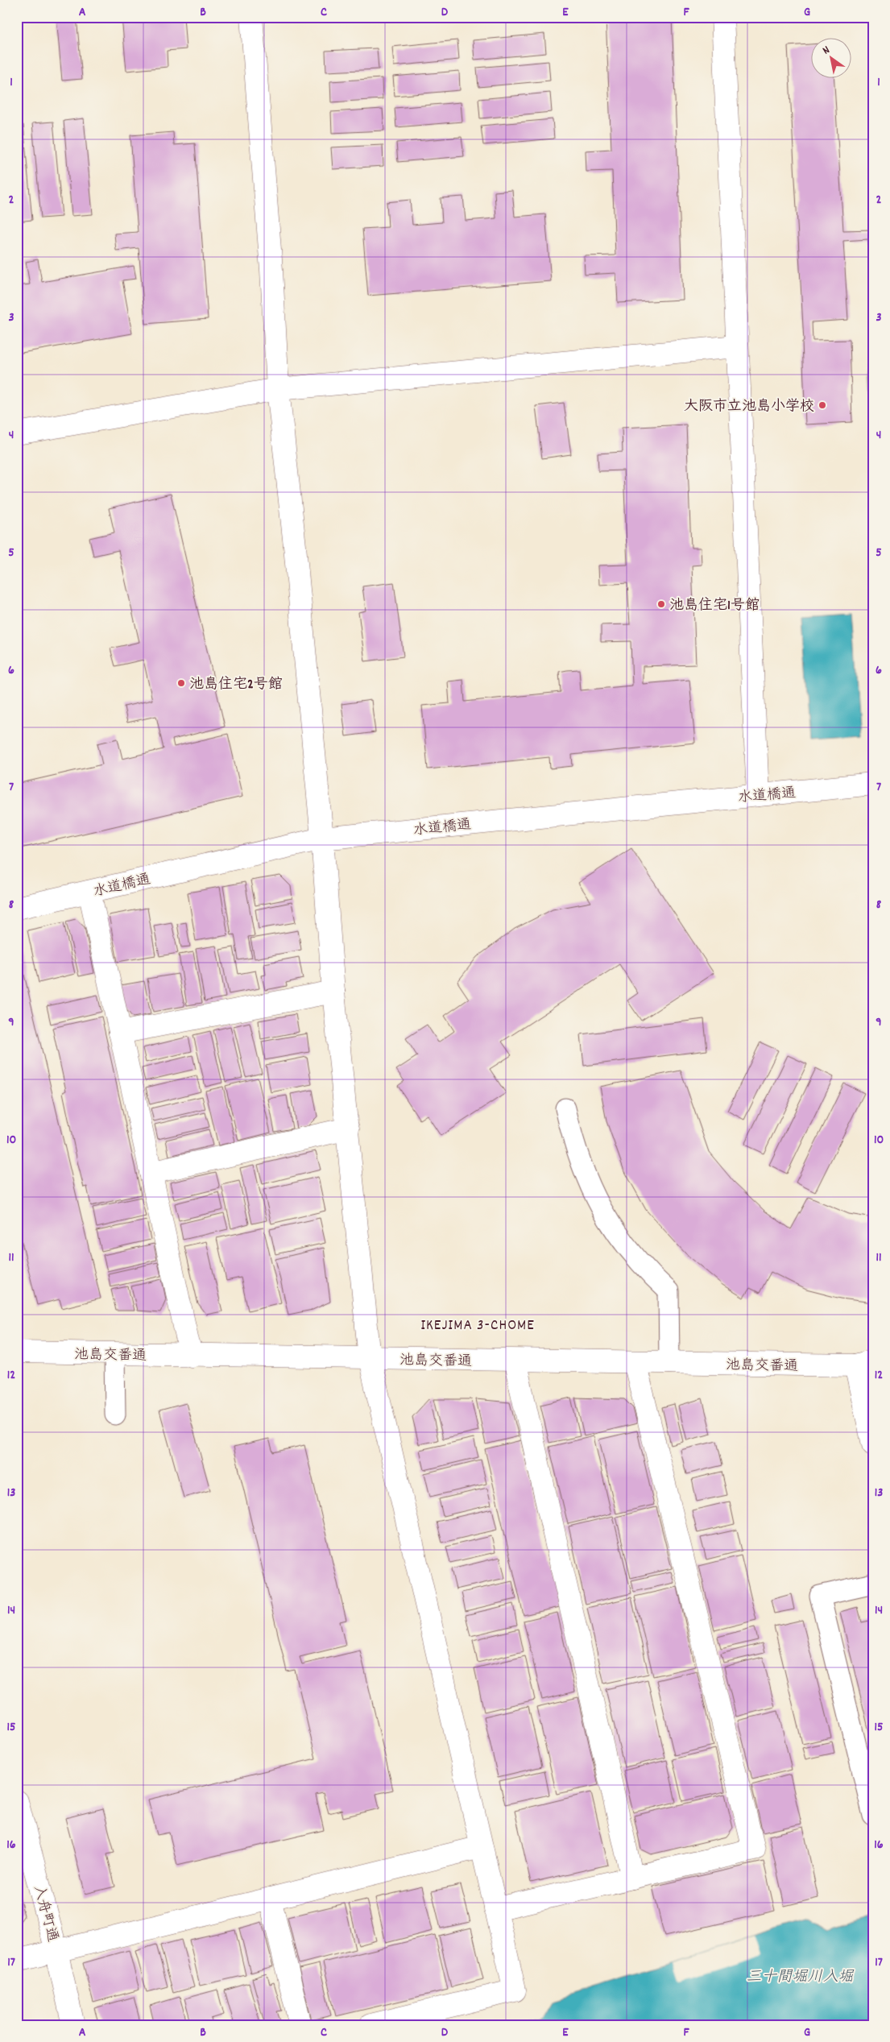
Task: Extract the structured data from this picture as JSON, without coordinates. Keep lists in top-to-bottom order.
{
  "streets": {
    "street": ["水道橋通", "池島交番通", "入舟町通"]
  },
  "districts": ["IKEJIMA 3-CHOME"],
  "water": ["三十間堀川入堀"],
  "places": ["大阪市立池島小学校", "池島住宅1号館", "池島住宅2号館"],
  "north": "top left",
  "grid": {
    "columns": [
      "A",
      "B",
      "C",
      "D",
      "E",
      "F",
      "G"
    ],
    "rows": [
      "1",
      "2",
      "3",
      "4",
      "5",
      "6",
      "7",
      "8",
      "9",
      "10",
      "11",
      "12",
      "13",
      "14",
      "15",
      "16",
      "17"
    ]
  }
}
